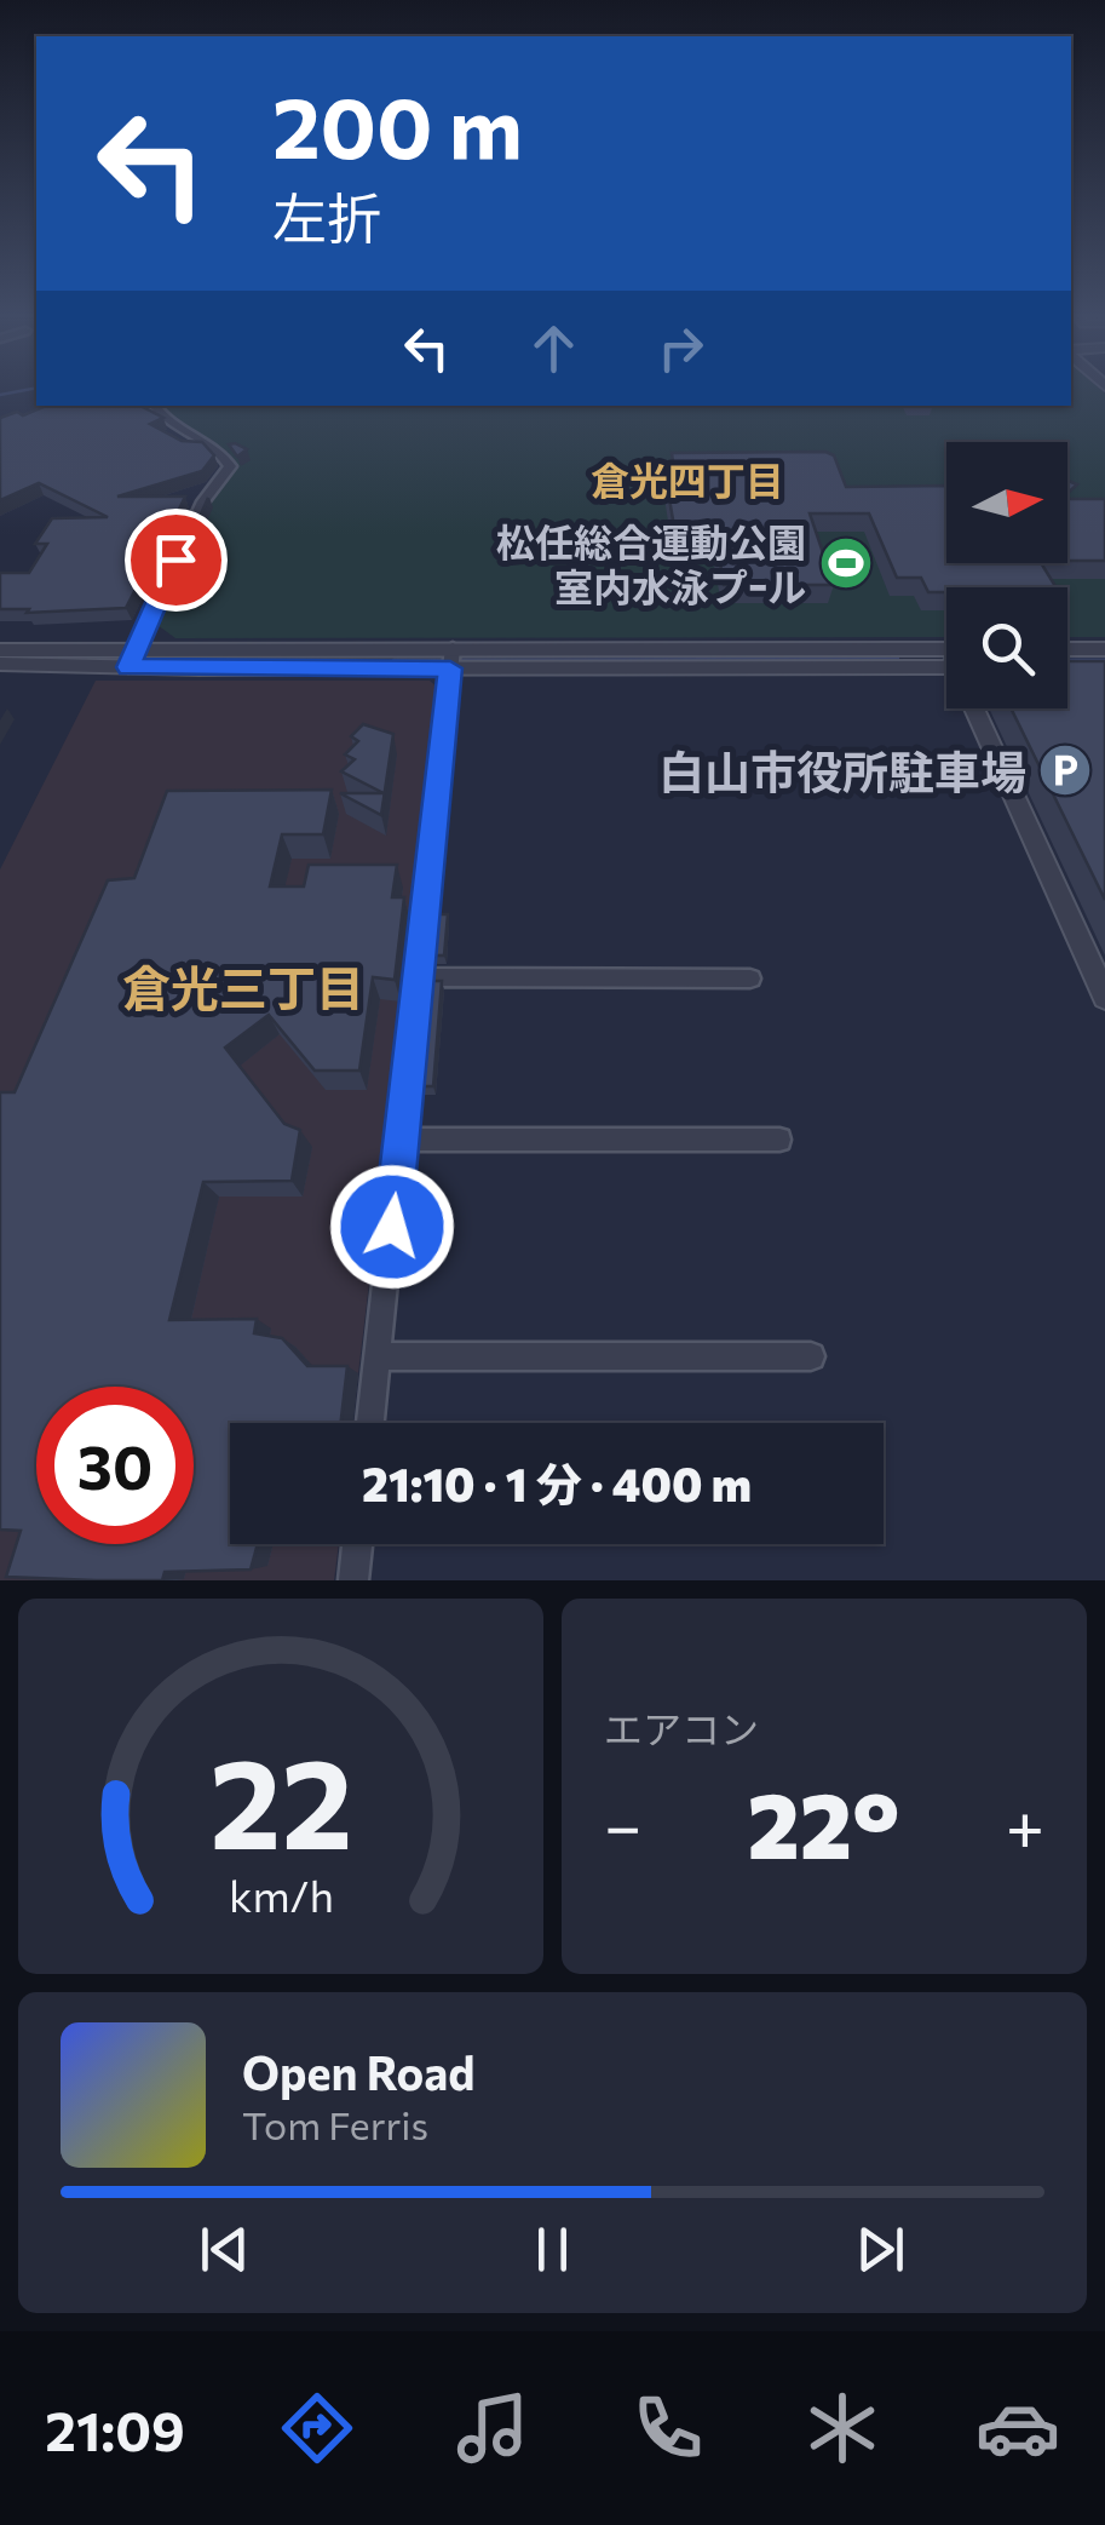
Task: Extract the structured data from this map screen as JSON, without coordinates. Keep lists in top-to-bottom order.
{
  "districts": ["倉光四丁目", "倉光三丁目"],
  "places": {
    "sports": ["松任総合運動公園 室内水泳プｰル"],
    "parking": ["白山市役所駐車場"]
  },
  "north": "right",
  "page": {
    "turn": ["200 m", "左折"],
    "limit": "30",
    "trip": "21:10 · 1 分 · 400 m",
    "tile": "エアコン",
    "heat": ["−", "22°", "+"],
    "song": ["Open Road", "Tom Ferris"],
    "tabs": "21:09",
    "gauge": ["22", "km/h"]
  }
}
